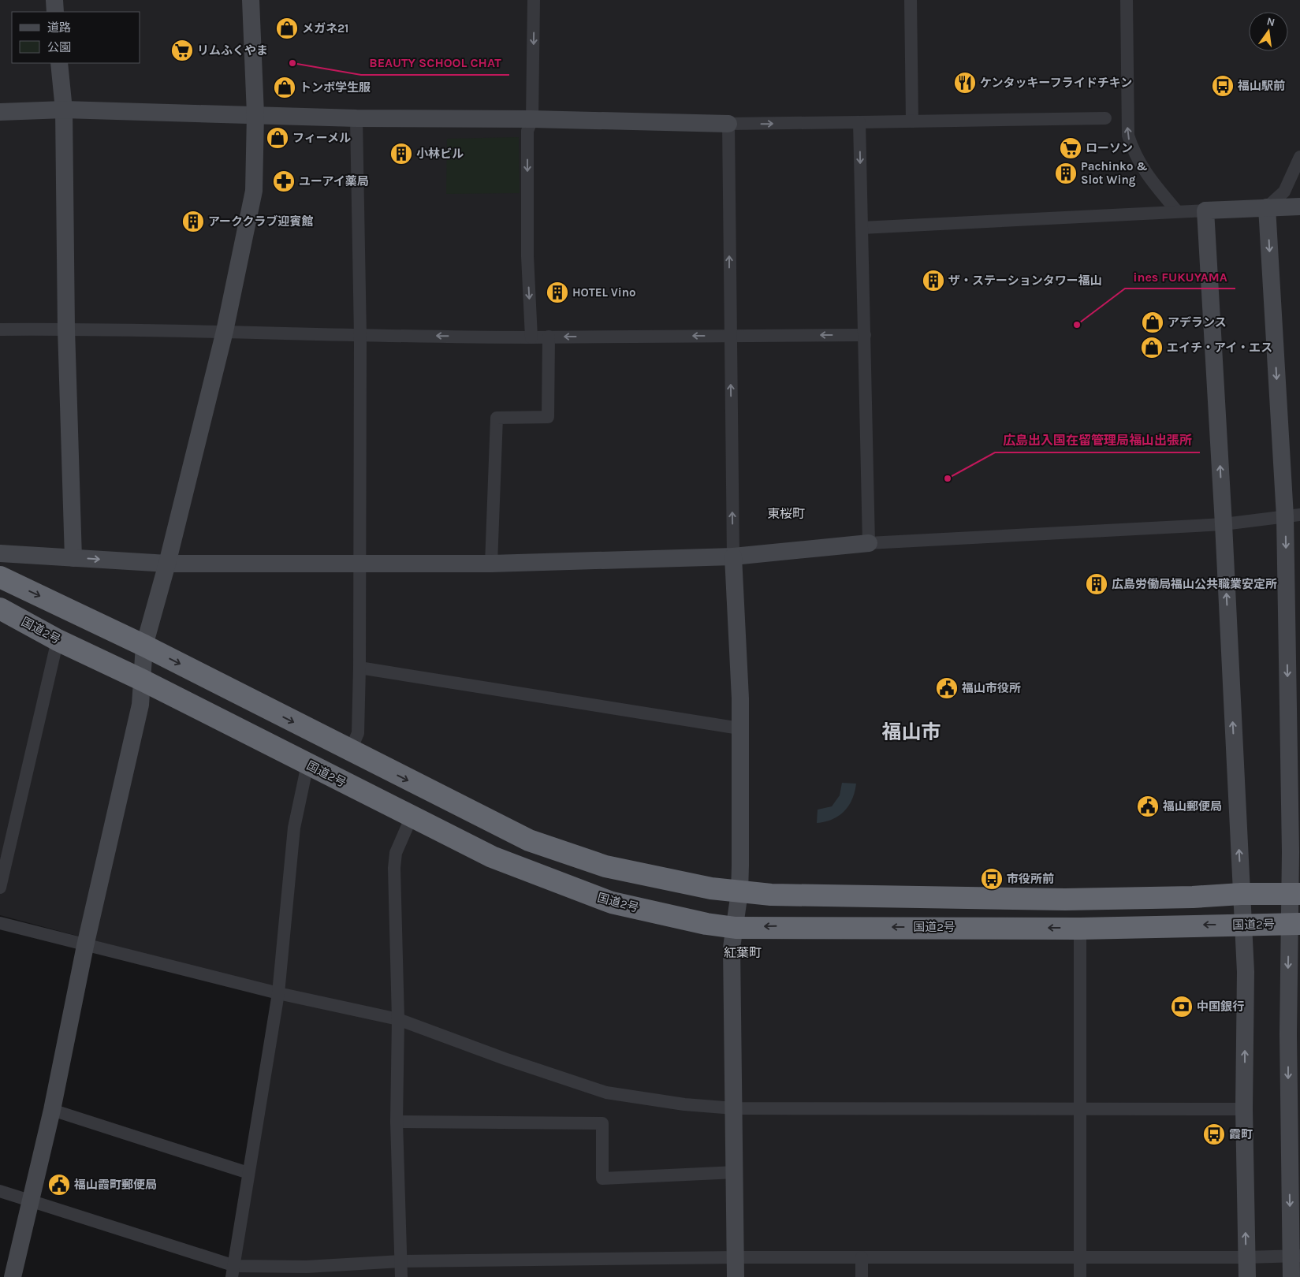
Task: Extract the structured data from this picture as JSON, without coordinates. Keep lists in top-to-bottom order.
{
  "streets": {
    "highway": ["国道2号"]
  },
  "districts": ["東桜町", "福山市", "紅葉町"],
  "places": {
    "shop": [
      "メガネ21",
      "トンボ学生服",
      "フィーメル",
      "アデランス",
      "エイチ・アイ・エス"
    ],
    "supermarket": ["リムふくやま", "ローソン"],
    "other": ["BEAUTY SCHOOL CHAT", "ines FUKUYAMA", "広島出入国在留管理局福山出張所"],
    "restaurant": ["ケンタッキーフライドチキン"],
    "bus stop": ["福山駅前", "市役所前", "霞町"],
    "building": [
      "小林ビル",
      "Pachinko & Slot Wing",
      "アーククラブ迎賓館",
      "ザ・ステーションタワー福山",
      "HOTEL Vino",
      "広島労働局福山公共職業安定所"
    ],
    "pharmacy": ["ユーアイ薬局"],
    "public building": ["福山市役所", "福山郵便局", "福山霞町郵便局"],
    "bank": ["中国銀行"]
  },
  "legend": ["道路", "公園"],
  "north": "top"
}
